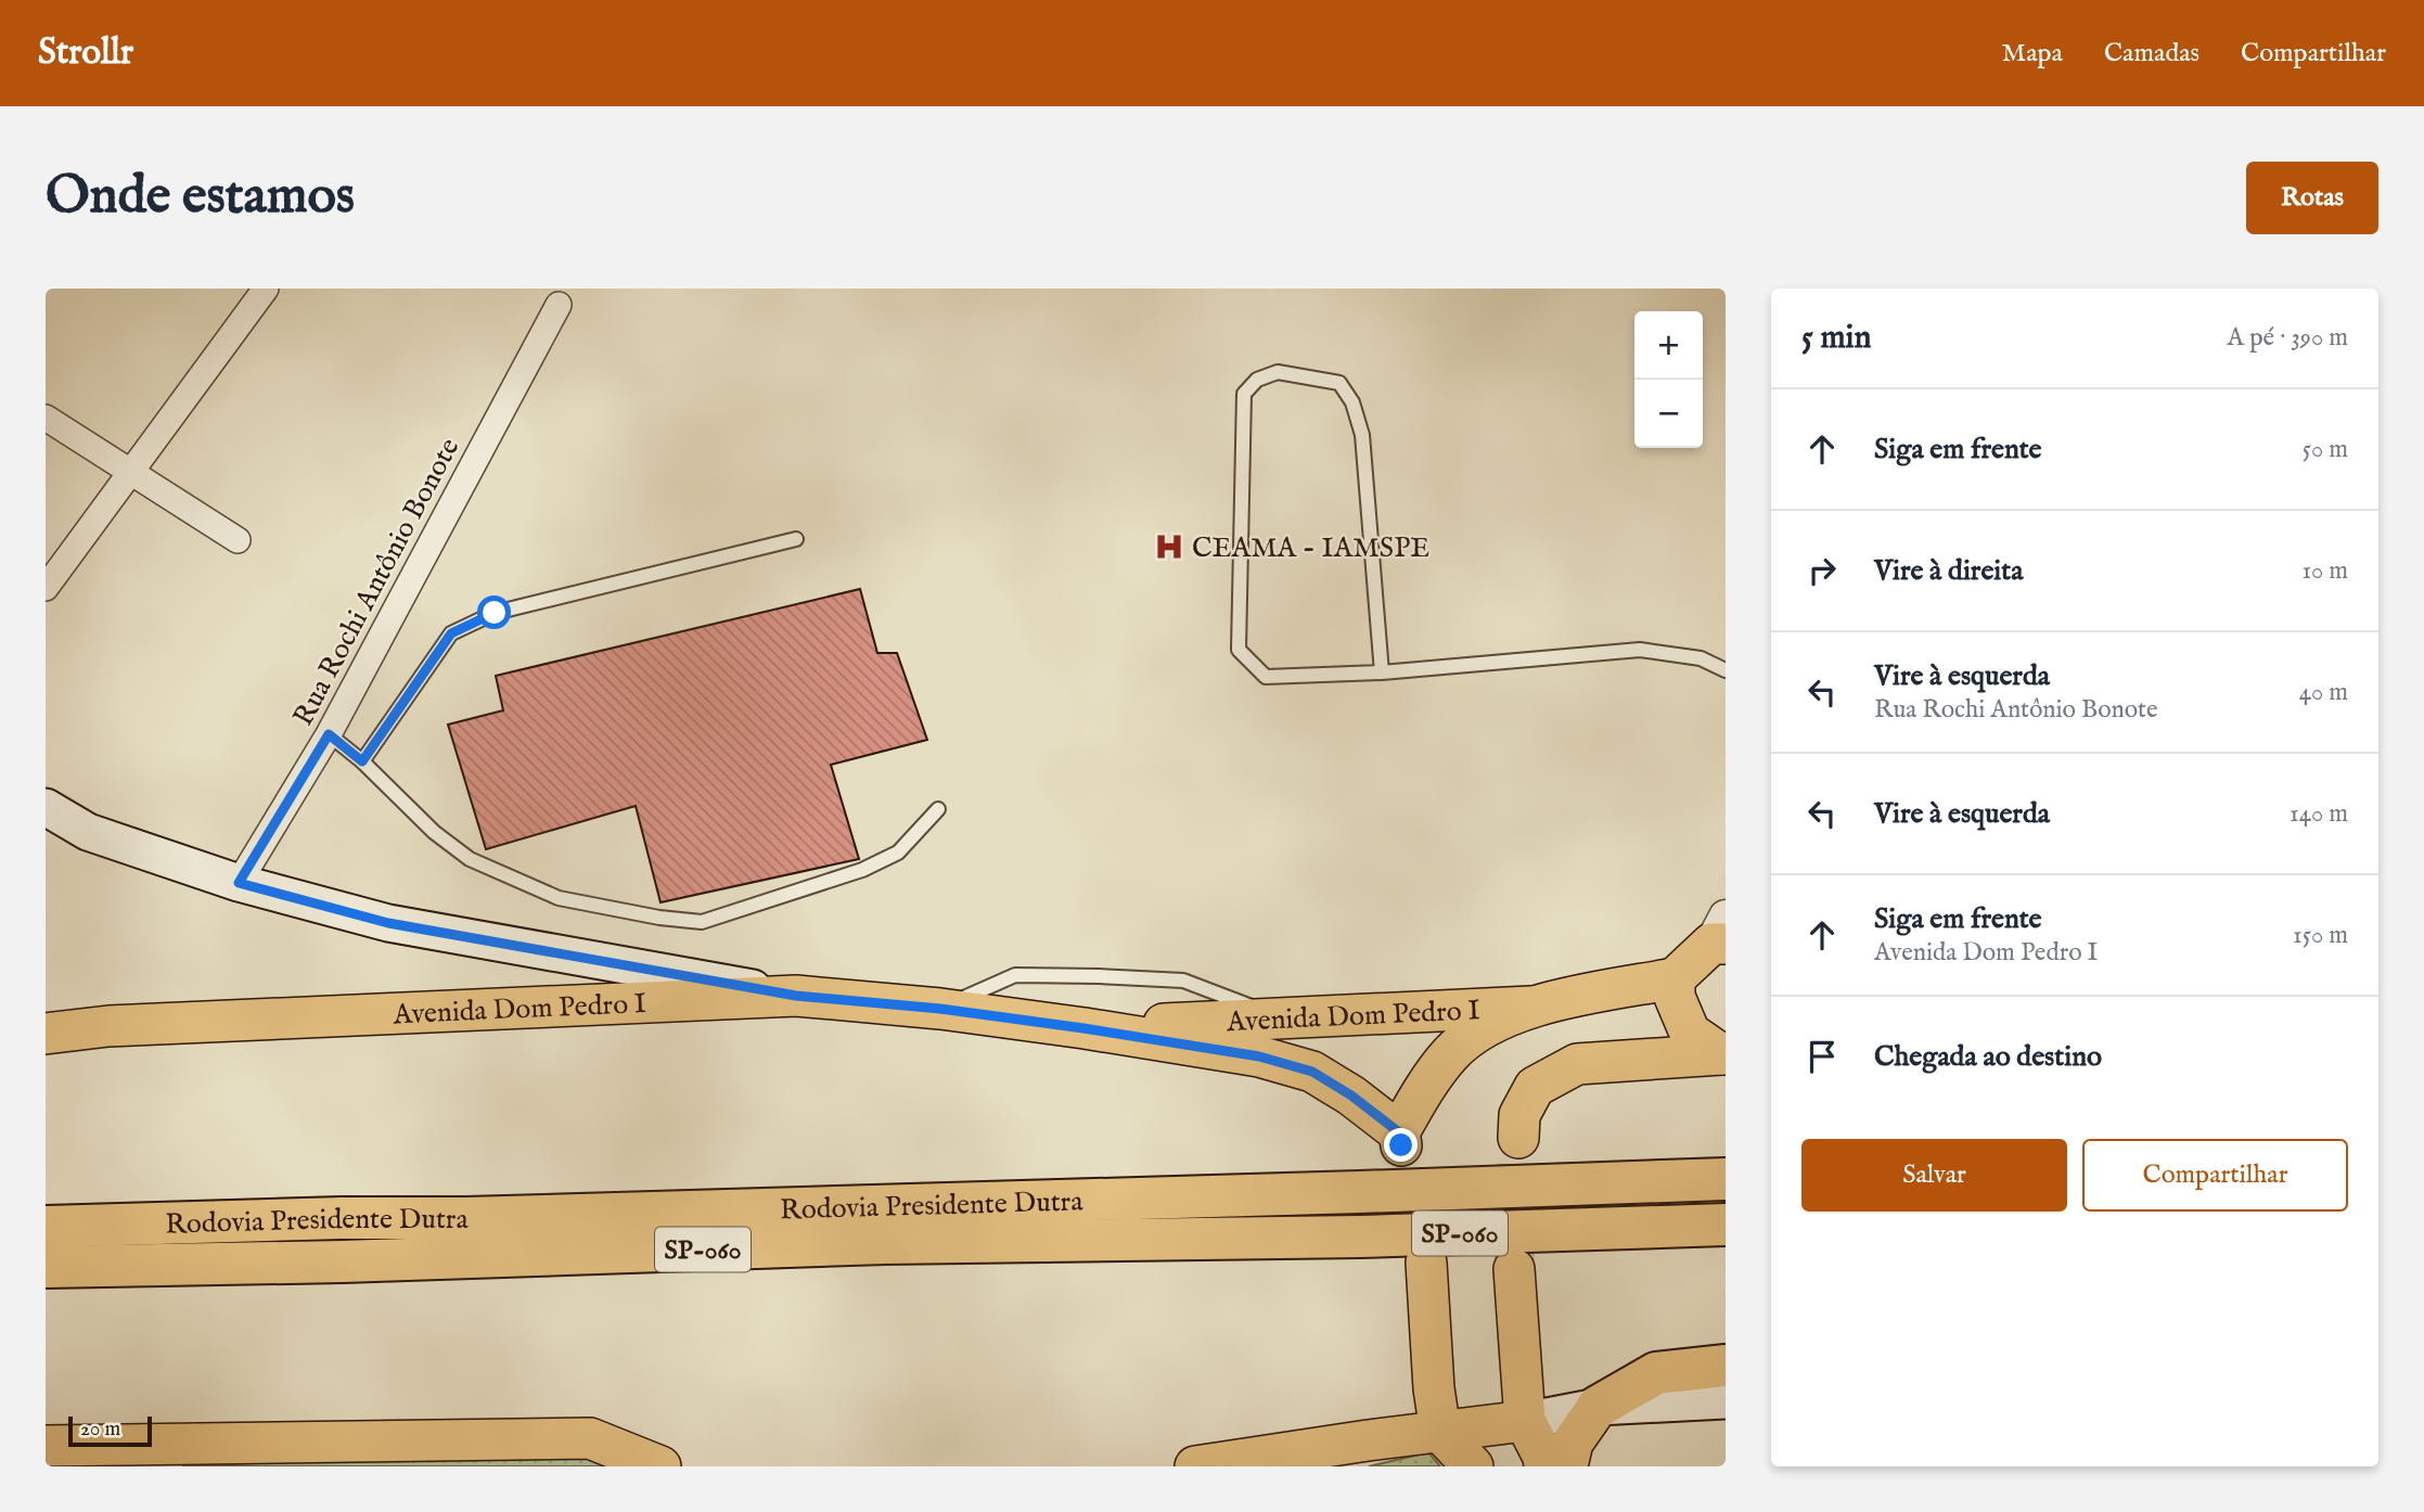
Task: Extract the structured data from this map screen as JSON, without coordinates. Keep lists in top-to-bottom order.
{
  "streets": {
    "highway": ["Rodovia Presidente Dutra", "SP-060"],
    "main road": ["Avenida Dom Pedro I"],
    "street": ["Rua Rochi Antônio Bonote"]
  },
  "places": {
    "hospital": ["CEAMA - IAMSPE"]
  },
  "scale_bar": "20 m",
  "page": {
    "header": "Strollr",
    "nav": ["Mapa", "Camadas", "Compartilhar"],
    "buttons": [
      "Rotas",
      ["Salvar", "Compartilhar"]
    ],
    "title": "Onde estamos",
    "heading": ["5 min", "A pé · 390 m"],
    "map_buttons": ["+", "−"],
    "list": [
      ["Siga em frente", "50 m"],
      ["Vire à direita", "10 m"],
      ["Vire à esquerda", "Rua Rochi Antônio Bonote", "40 m"],
      ["Vire à esquerda", "140 m"],
      ["Siga em frente", "Avenida Dom Pedro I", "150 m"],
      "Chegada ao destino"
    ],
    "scale": "20 m"
  }
}
